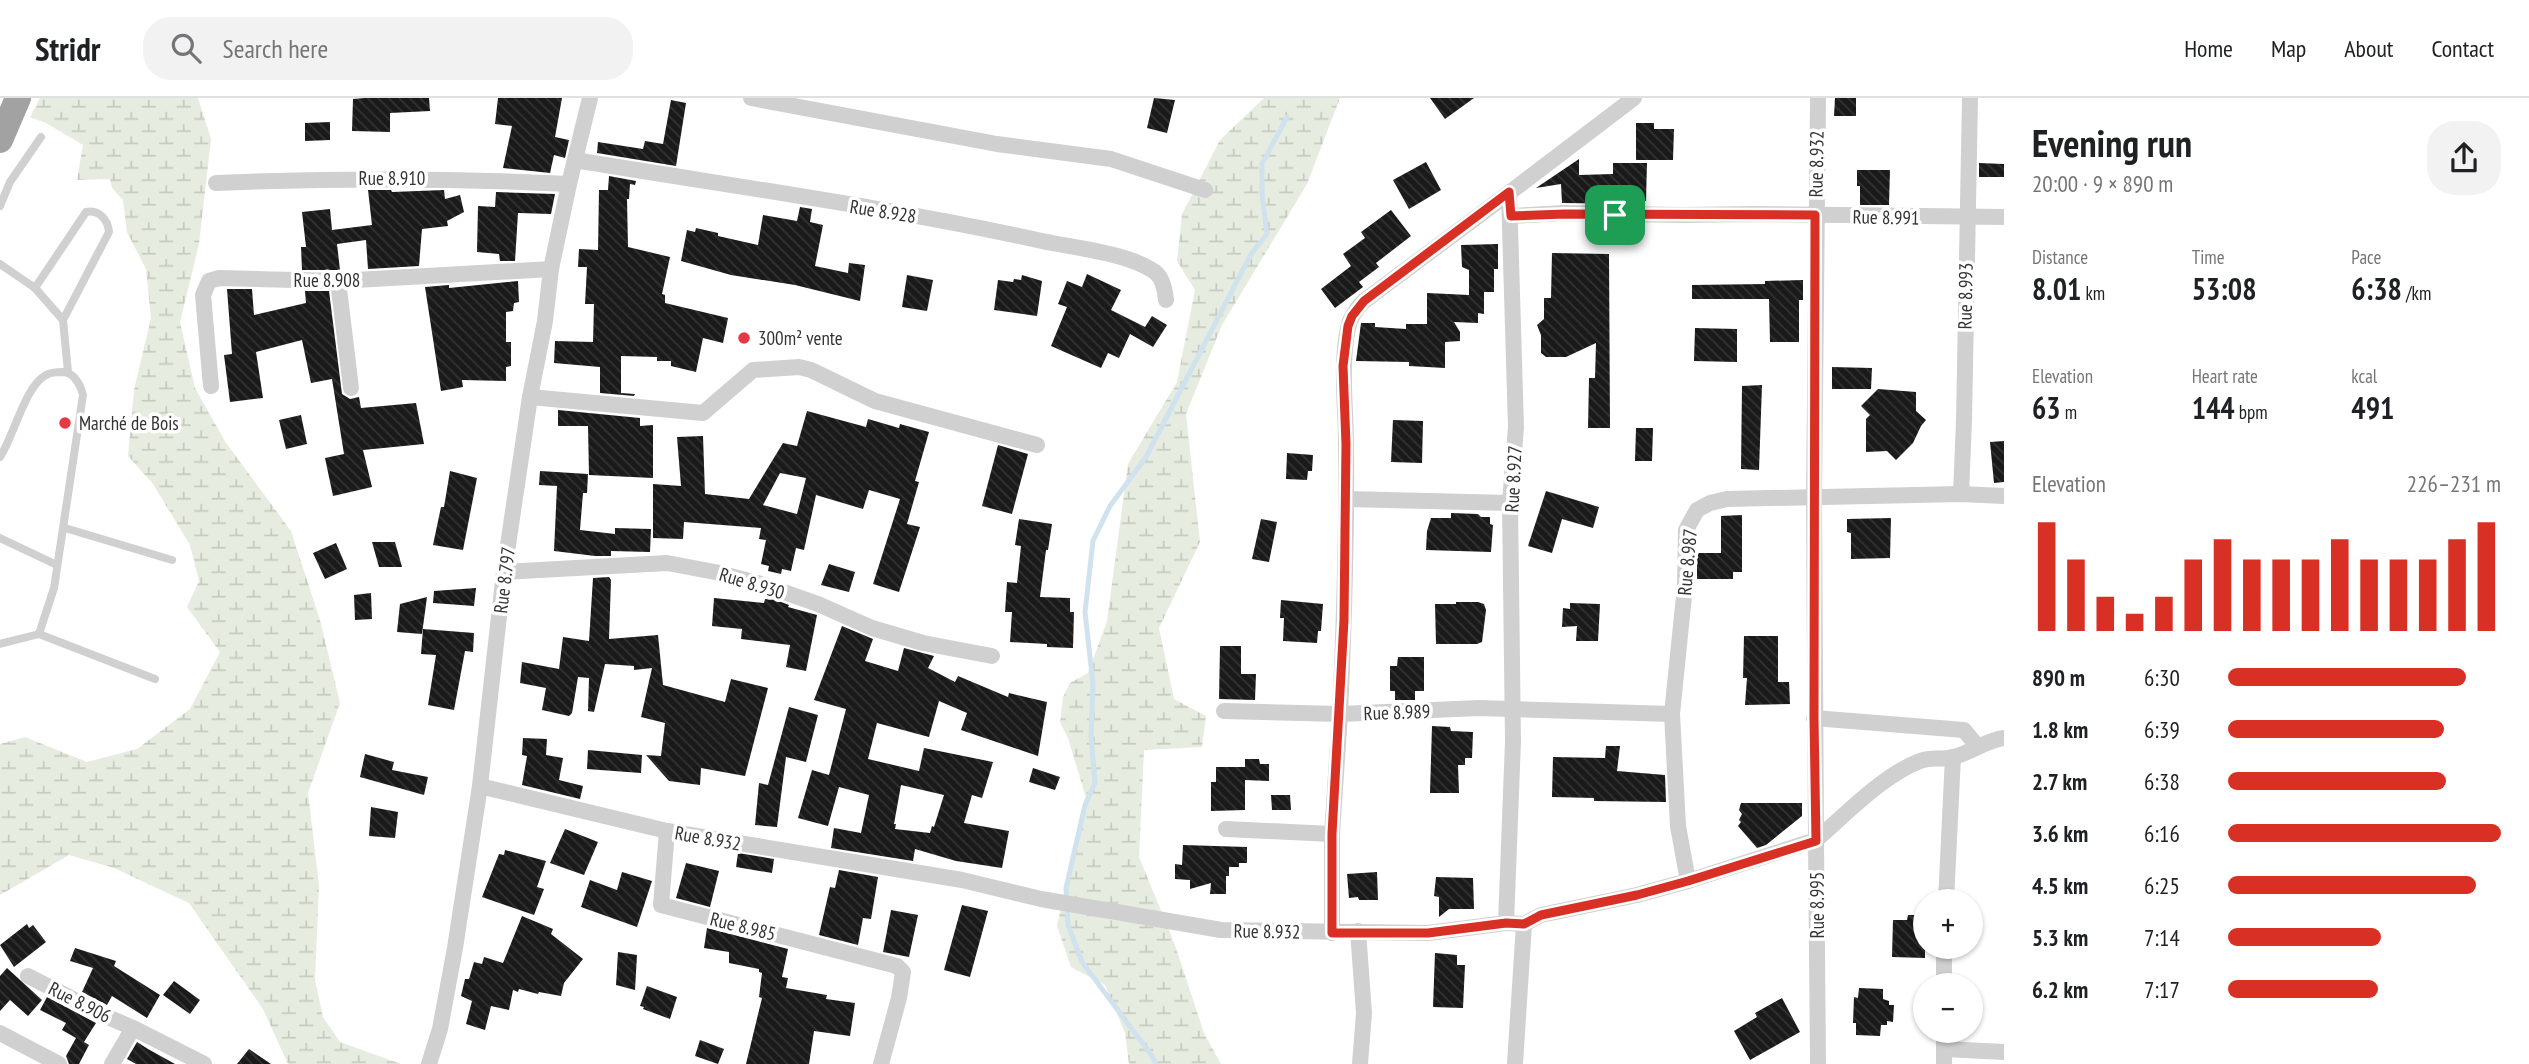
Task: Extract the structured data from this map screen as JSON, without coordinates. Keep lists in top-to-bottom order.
{
  "streets": {
    "street": [
      "Rue 8.932",
      "Rue 8.910",
      "Rue 8.928",
      "Rue 8.991",
      "Rue 8.908",
      "Rue 8.993",
      "Rue 8.927",
      "Rue 8.987",
      "Rue 8.797",
      "Rue 8.930",
      "Rue 8.989",
      "Rue 8.995",
      "Rue 8.985",
      "Rue 8.906"
    ]
  },
  "crossings": [
    ["Rue 8.932", "Rue 8.991"],
    ["Rue 8.932", "Rue 8.927"],
    ["Rue 8.932", "Rue 8.987"],
    ["Rue 8.932", "Rue 8.797"],
    ["Rue 8.932", "Rue 8.989"],
    ["Rue 8.932", "Rue 8.995"],
    ["Rue 8.932", "Rue 8.985"],
    ["Rue 8.910", "Rue 8.797"],
    ["Rue 8.928", "Rue 8.797"],
    ["Rue 8.991", "Rue 8.993"],
    ["Rue 8.991", "Rue 8.927"],
    ["Rue 8.908", "Rue 8.797"],
    ["Rue 8.993", "Rue 8.987"],
    ["Rue 8.927", "Rue 8.989"],
    ["Rue 8.987", "Rue 8.989"],
    ["Rue 8.797", "Rue 8.930"]
  ],
  "places": ["300m² vente", "Marché de Bois"],
  "page": {
    "header": "Stridr",
    "search": "Search here",
    "nav": [
      "Home",
      "Map",
      "About",
      "Contact"
    ],
    "heading": ["Evening run", "20:00 · 9 × 890 m"],
    "stats": [
      ["Distance", "8.01 km"],
      ["Time", "53:08"],
      ["Pace", "6:38 /km"],
      ["Elevation", "63 m"],
      ["Heart rate", "144 bpm"],
      ["kcal", "491"]
    ],
    "chart": ["Elevation", "226–231 m"],
    "list": [
      {
        "name": "890 m",
        "note": "6:30"
      },
      {
        "name": "1.8 km",
        "note": "6:39"
      },
      {
        "name": "2.7 km",
        "note": "6:38"
      },
      {
        "name": "3.6 km",
        "note": "6:16"
      },
      {
        "name": "4.5 km",
        "note": "6:25"
      },
      {
        "name": "5.3 km",
        "note": "7:14"
      },
      {
        "name": "6.2 km",
        "note": "7:17"
      }
    ],
    "map_buttons": ["+", "−"]
  }
}
